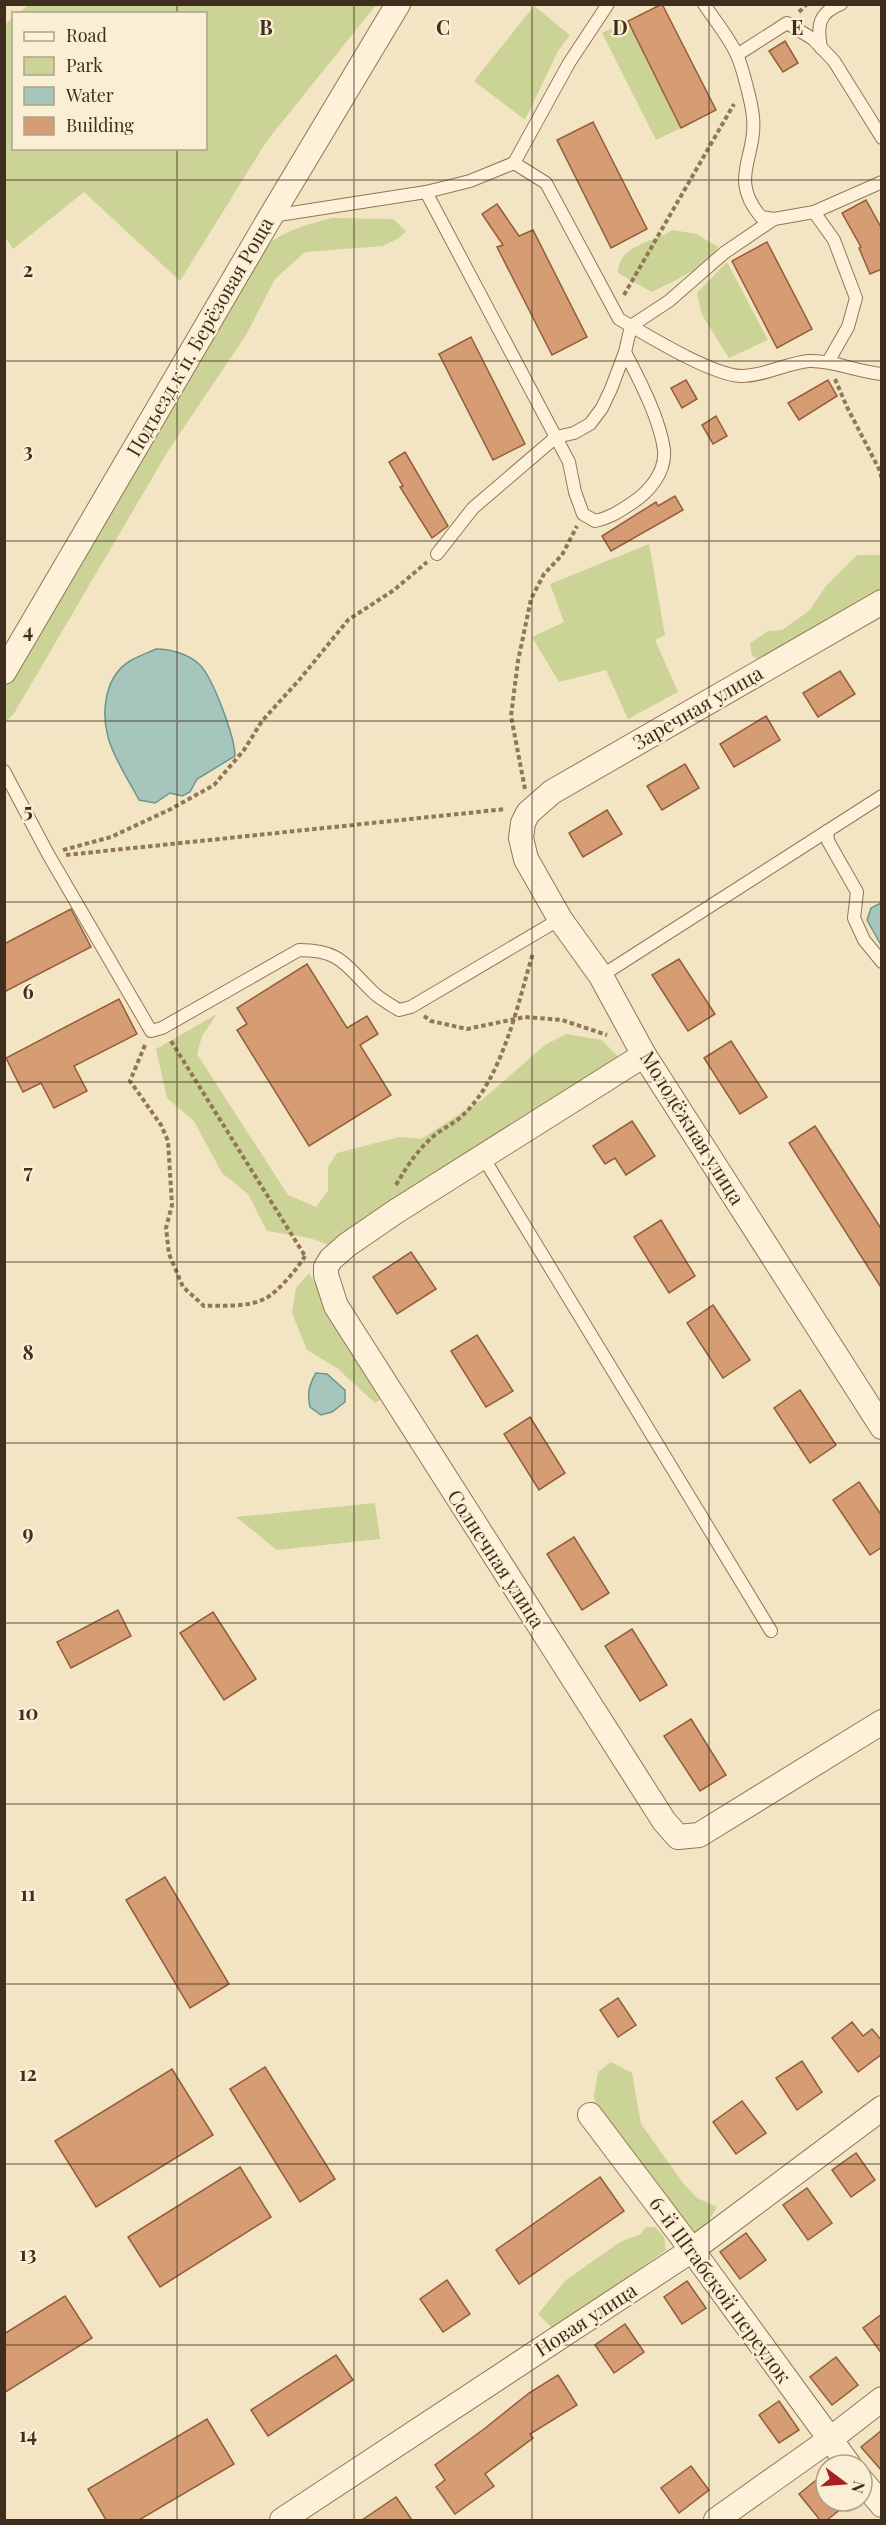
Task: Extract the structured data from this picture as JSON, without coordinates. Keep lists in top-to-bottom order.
{
  "streets": {
    "street": [
      "Подъезд к п. Берёзовая Роща",
      "Заречная улица",
      "Молодёжная улица",
      "Солнечная улица",
      "6-й Штабской переулок",
      "Новая улица"
    ]
  },
  "crossings": [
    ["Заречная улица", "Молодёжная улица"],
    ["6-й Штабской переулок", "Новая улица"]
  ],
  "legend": [
    "Road",
    "Park",
    "Water",
    "Building"
  ],
  "north": "right",
  "grid": {
    "columns": [
      "B",
      "C",
      "D",
      "E"
    ],
    "rows": [
      "2",
      "3",
      "4",
      "5",
      "6",
      "7",
      "8",
      "9",
      "10",
      "11",
      "12",
      "13",
      "14"
    ]
  }
}
